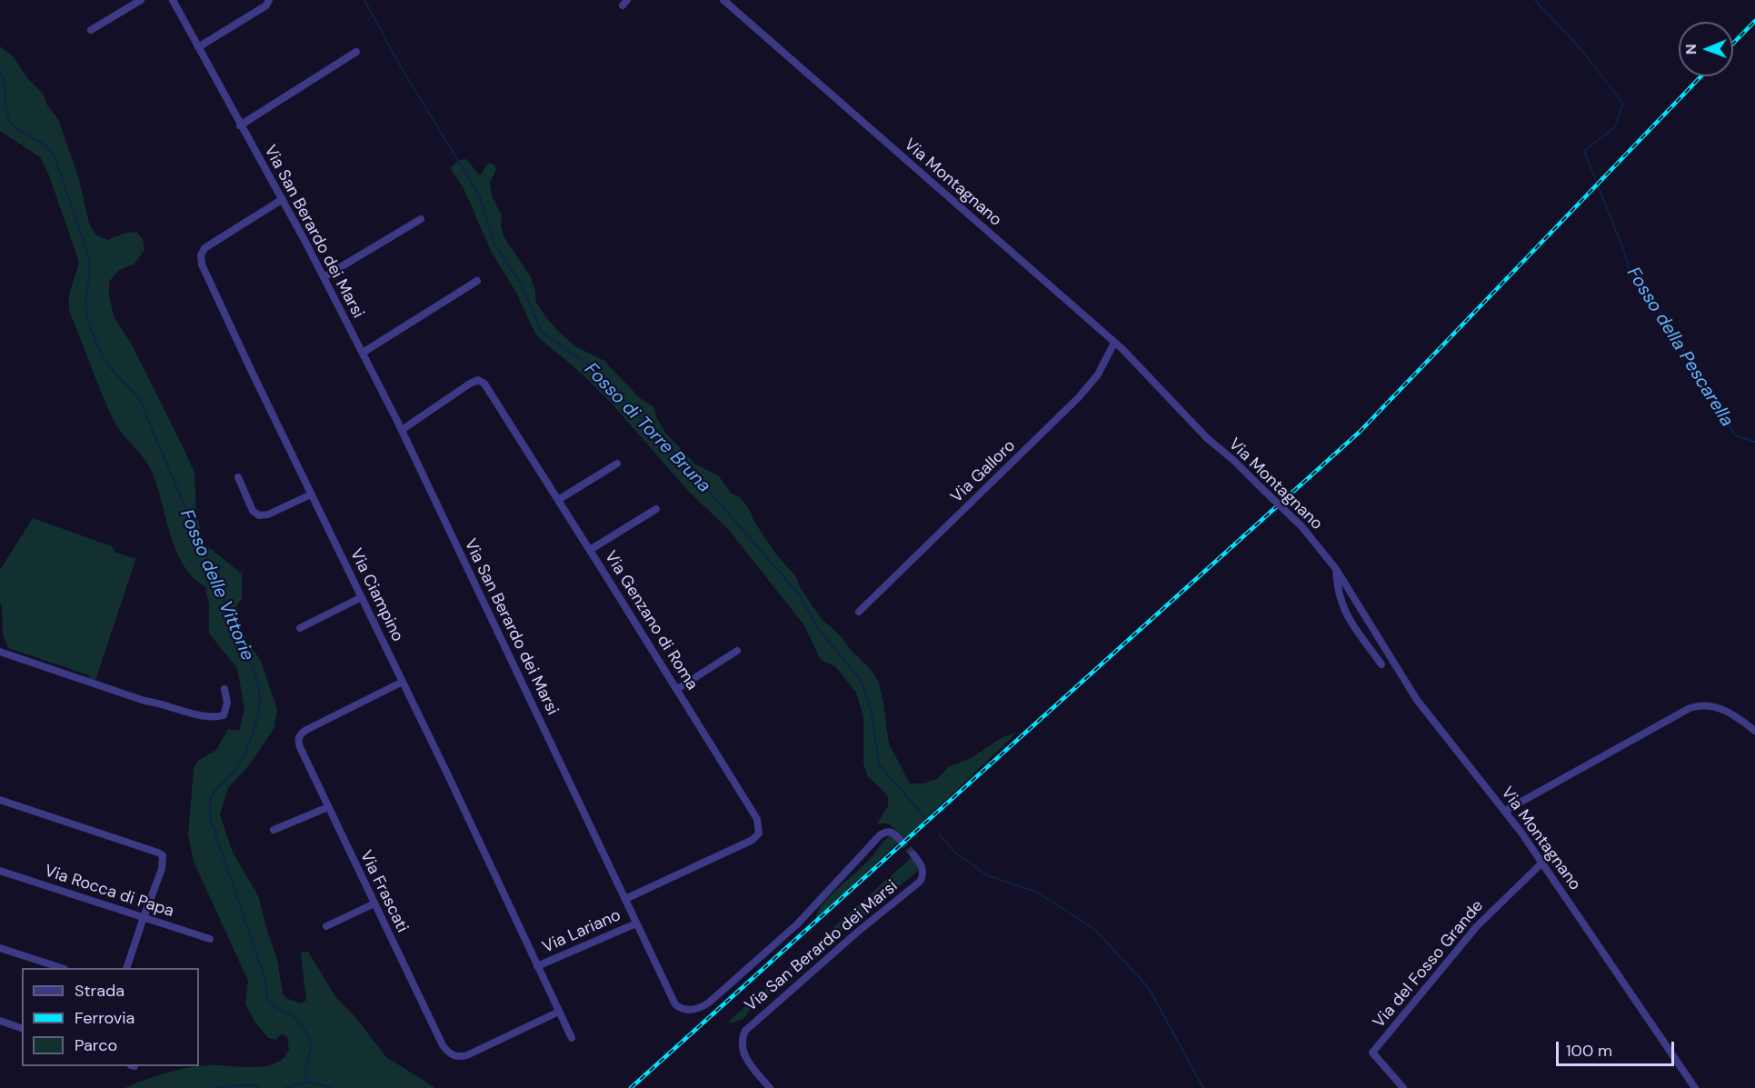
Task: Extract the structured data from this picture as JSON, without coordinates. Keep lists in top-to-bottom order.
{
  "streets": {
    "street": [
      "Via Montagnano",
      "Via San Berardo dei Marsi",
      "Via Galloro",
      "Via Ciampino",
      "Via Genzano di Roma",
      "Via Rocca di Papa",
      "Via Frascati",
      "Via Lariano",
      "Via del Fosso Grande"
    ]
  },
  "crossings": [
    ["Via Montagnano", "Via Galloro"],
    ["Via Montagnano", "Via del Fosso Grande"],
    ["Via San Berardo dei Marsi", "Via Ciampino"],
    ["Via San Berardo dei Marsi", "Via Genzano di Roma"],
    ["Via San Berardo dei Marsi", "Via Lariano"],
    ["Via Ciampino", "Via Frascati"],
    ["Via Ciampino", "Via Lariano"]
  ],
  "water": ["Fosso della Pescarella", "Fosso di Torre Bruna", "Fosso delle Vittorie"],
  "legend": ["Strada", "Ferrovia", "Parco"],
  "scale_bar": "100 m",
  "north": "left"
}
